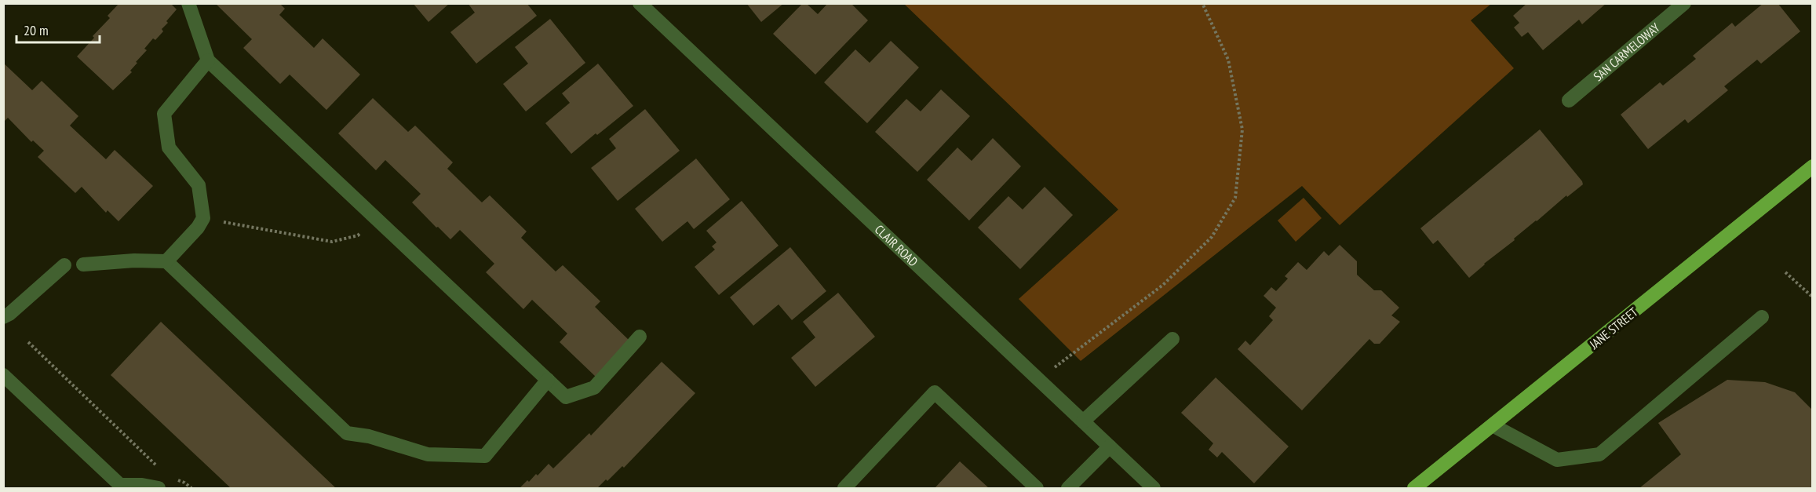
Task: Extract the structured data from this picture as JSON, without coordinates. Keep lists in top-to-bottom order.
{
  "streets": {
    "main road": ["JANE STREET"],
    "street": ["SAN CARMELOWAY", "CLAIR ROAD"]
  },
  "scale_bar": "20 m"
}
